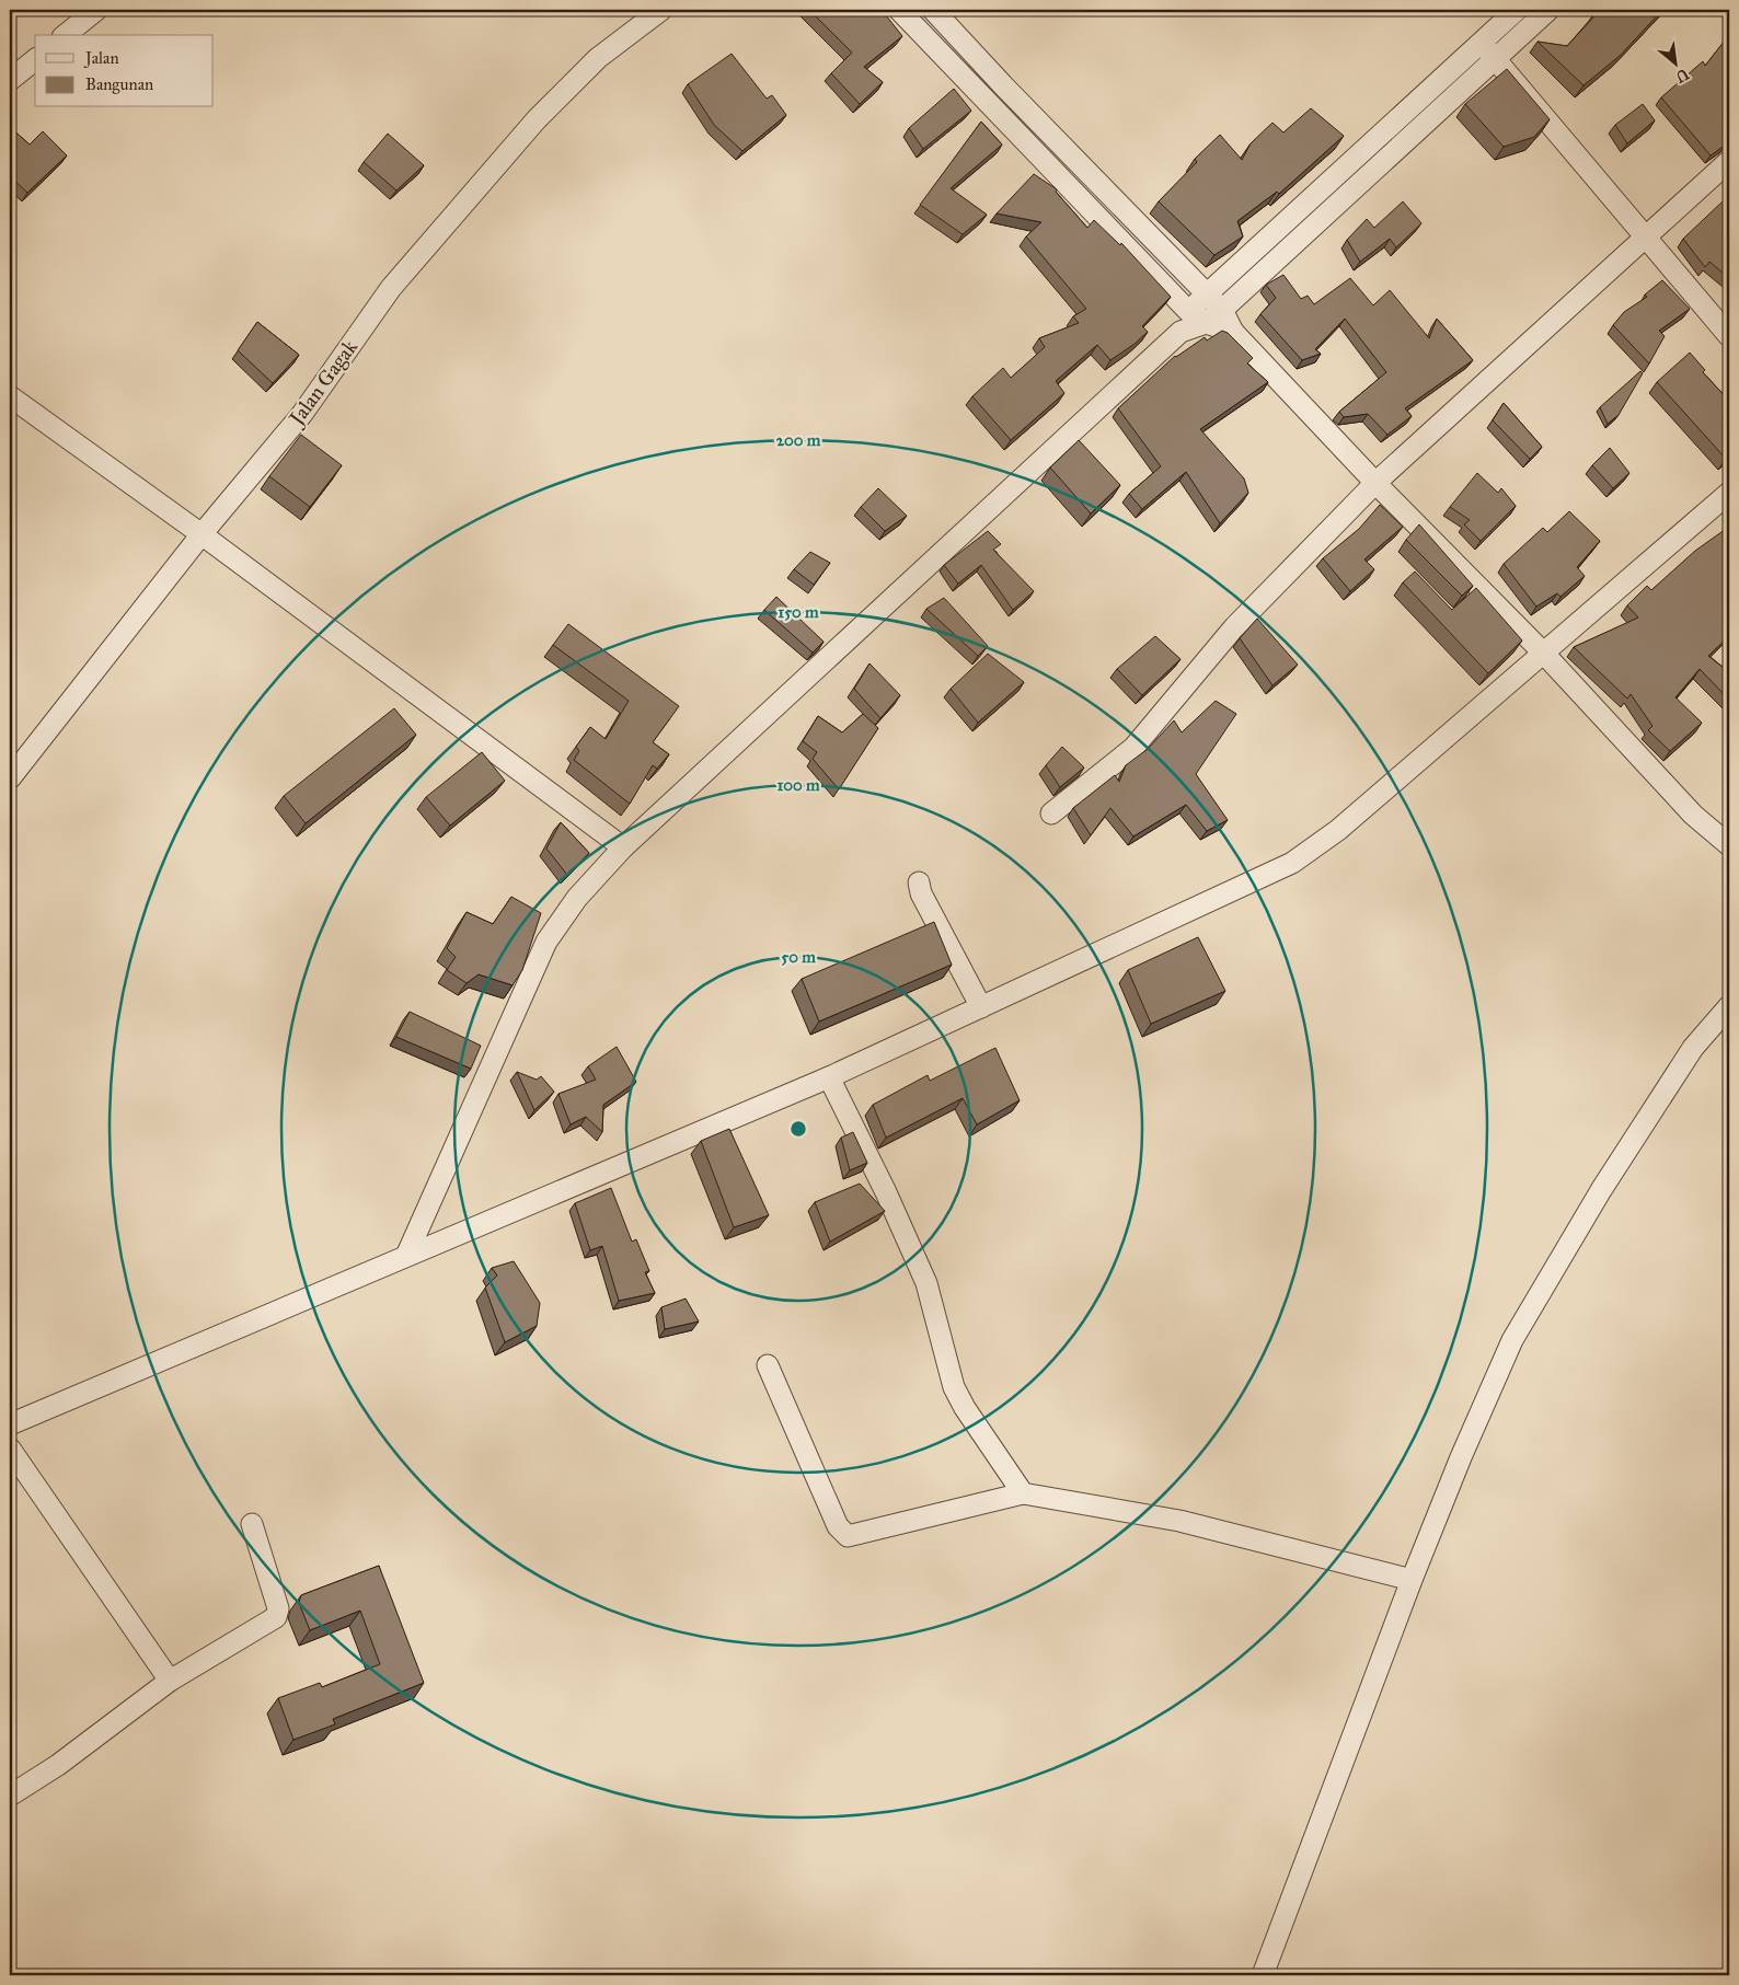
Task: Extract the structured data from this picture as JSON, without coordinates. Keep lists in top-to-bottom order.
{
  "streets": {
    "street": ["Jalan Gagak"]
  },
  "legend": ["Jalan", "Bangunan"],
  "north": "bottom right",
  "rings": [
    "200 m",
    "150 m",
    "100 m",
    "50 m"
  ]
}
